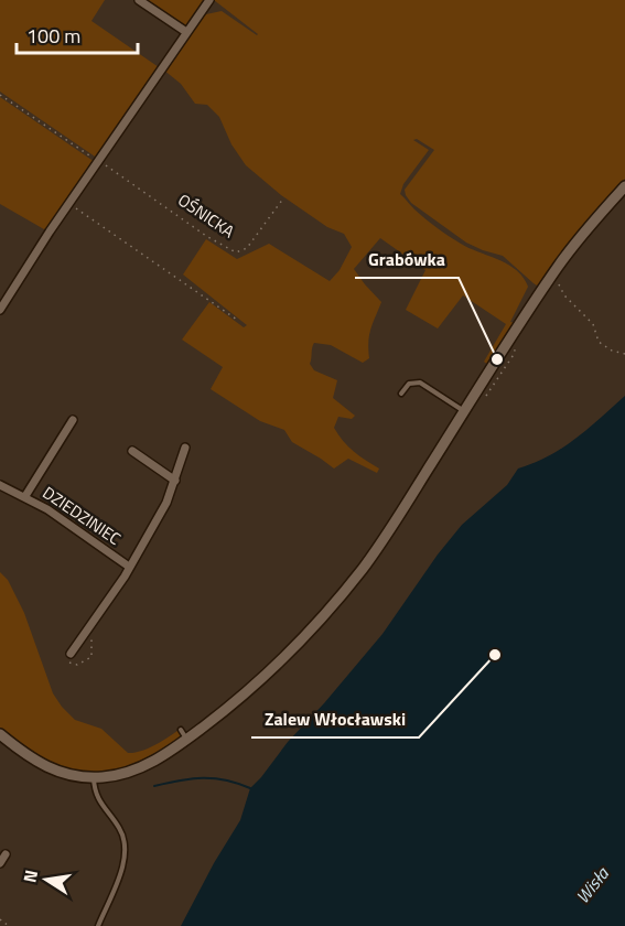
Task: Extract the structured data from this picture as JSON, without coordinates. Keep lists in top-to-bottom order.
{
  "streets": {
    "street": ["DZIEDZINIEC"],
    "path": ["OŚNICKA"]
  },
  "water": ["Wisła"],
  "places": ["Grabówka", "Zalew Włocławski"],
  "scale_bar": "100 m",
  "north": "left"
}
